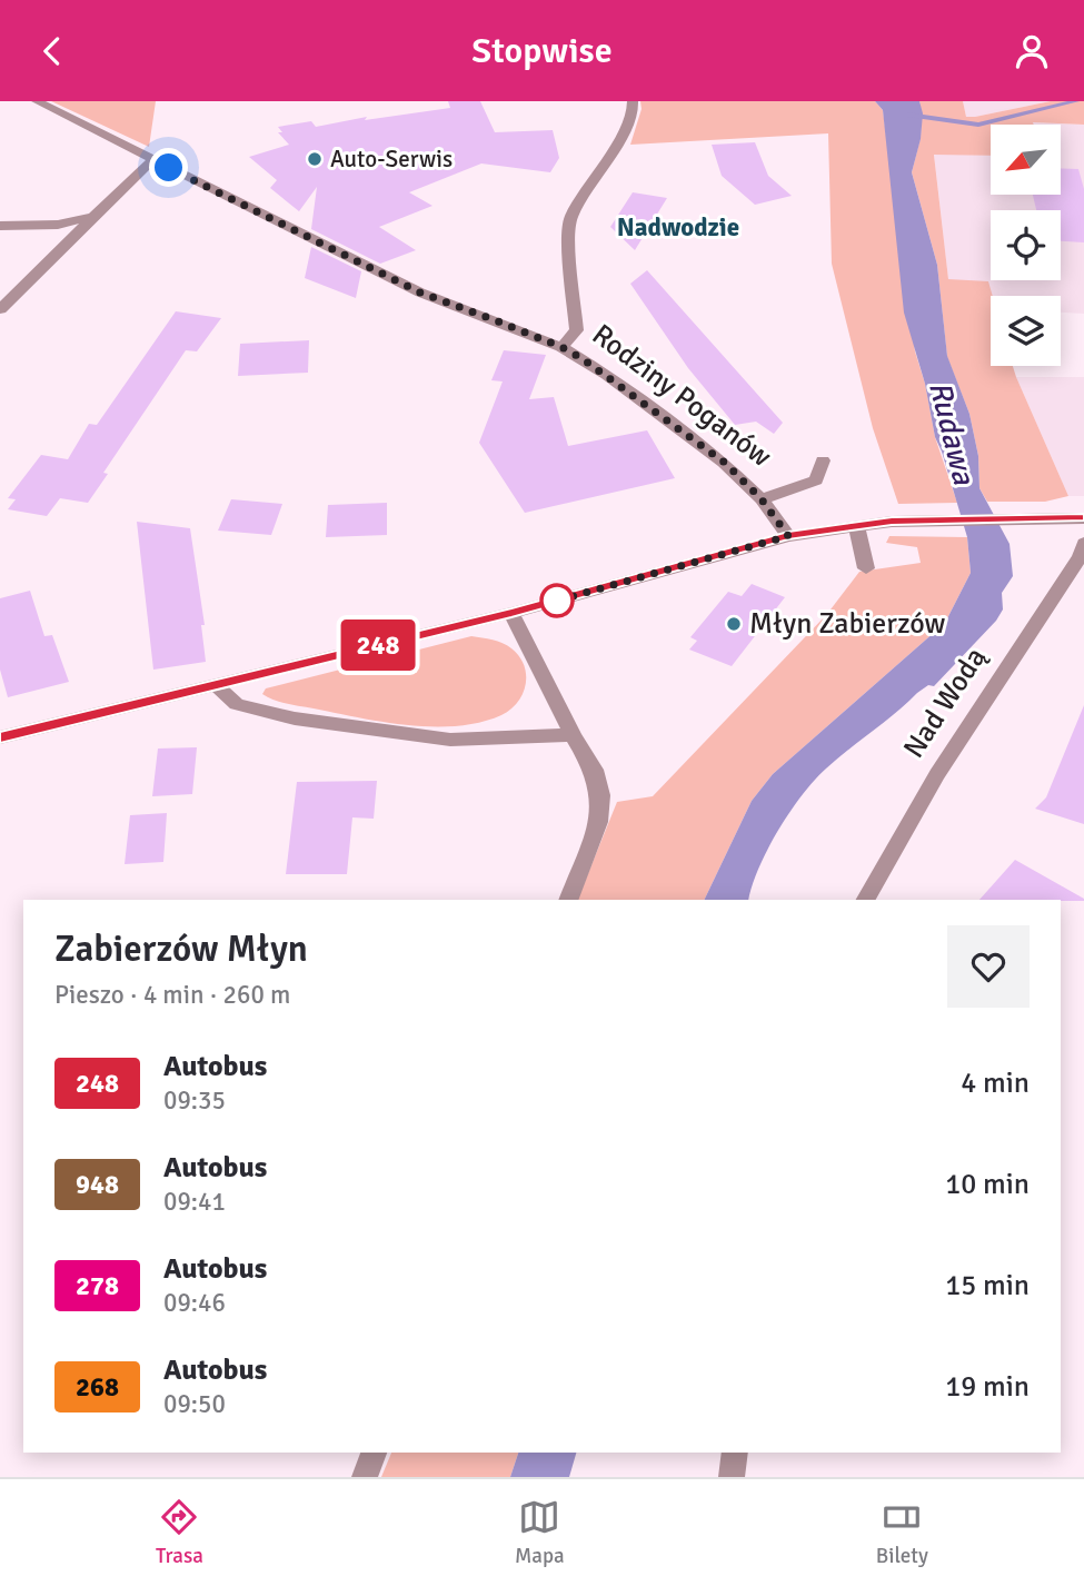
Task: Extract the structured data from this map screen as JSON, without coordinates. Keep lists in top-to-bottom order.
{
  "streets": {
    "street": ["Rodziny Poganów", "Nad Wodą"]
  },
  "districts": ["Nadwodzie"],
  "water": ["Rudawa"],
  "places": ["Auto-Serwis", "Młyn Zabierzów"],
  "lines": ["bus line 248"],
  "north": "bottom left",
  "page": {
    "header": "Stopwise",
    "on_map": "248",
    "heading": ["Zabierzów Młyn", "Pieszo · 4 min · 260 m"],
    "list": [
      {
        "mark": "248",
        "name": "Autobus",
        "note": "09:35",
        "value": "4 min"
      },
      {
        "mark": "948",
        "name": "Autobus",
        "note": "09:41",
        "value": "10 min"
      },
      {
        "mark": "278",
        "name": "Autobus",
        "note": "09:46",
        "value": "15 min"
      },
      {
        "mark": "268",
        "name": "Autobus",
        "note": "09:50",
        "value": "19 min"
      }
    ],
    "tabs": ["Trasa", "Mapa", "Bilety"]
  }
}
